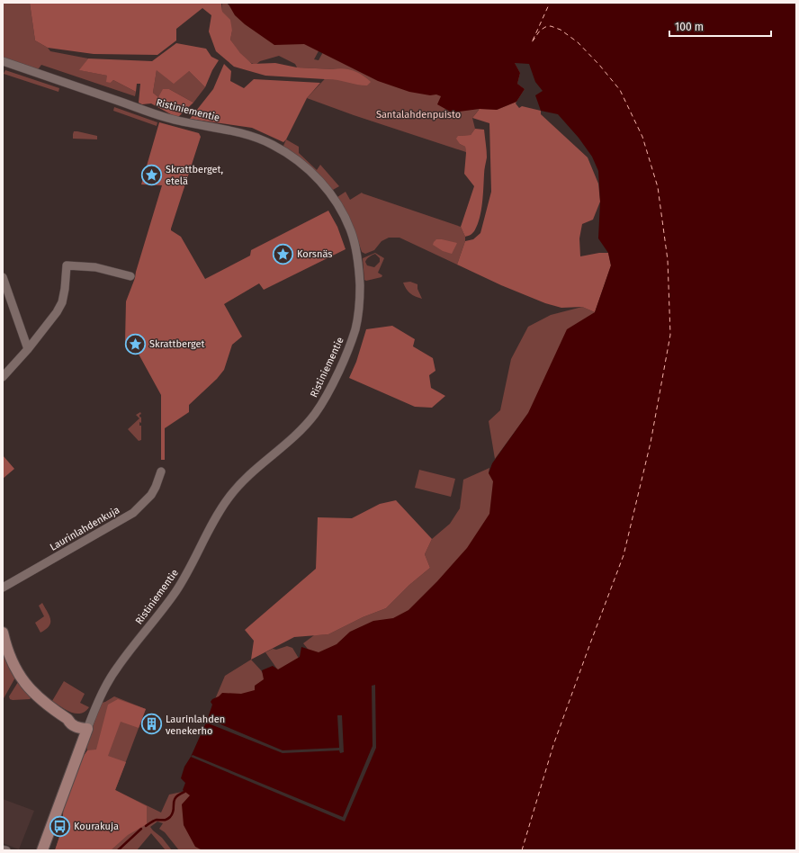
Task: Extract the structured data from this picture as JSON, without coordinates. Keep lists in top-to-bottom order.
{
  "streets": {
    "street": ["Ristiniementie", "Laurinlahdenkuja"]
  },
  "parks": ["Santalahdenpuisto"],
  "places": {
    "place": ["Skrattberget, etelä", "Korsnäs", "Skrattberget"],
    "building": ["Laurinlahden venekerho"],
    "bus stop": ["Kourakuja"]
  },
  "scale_bar": "100 m"
}
